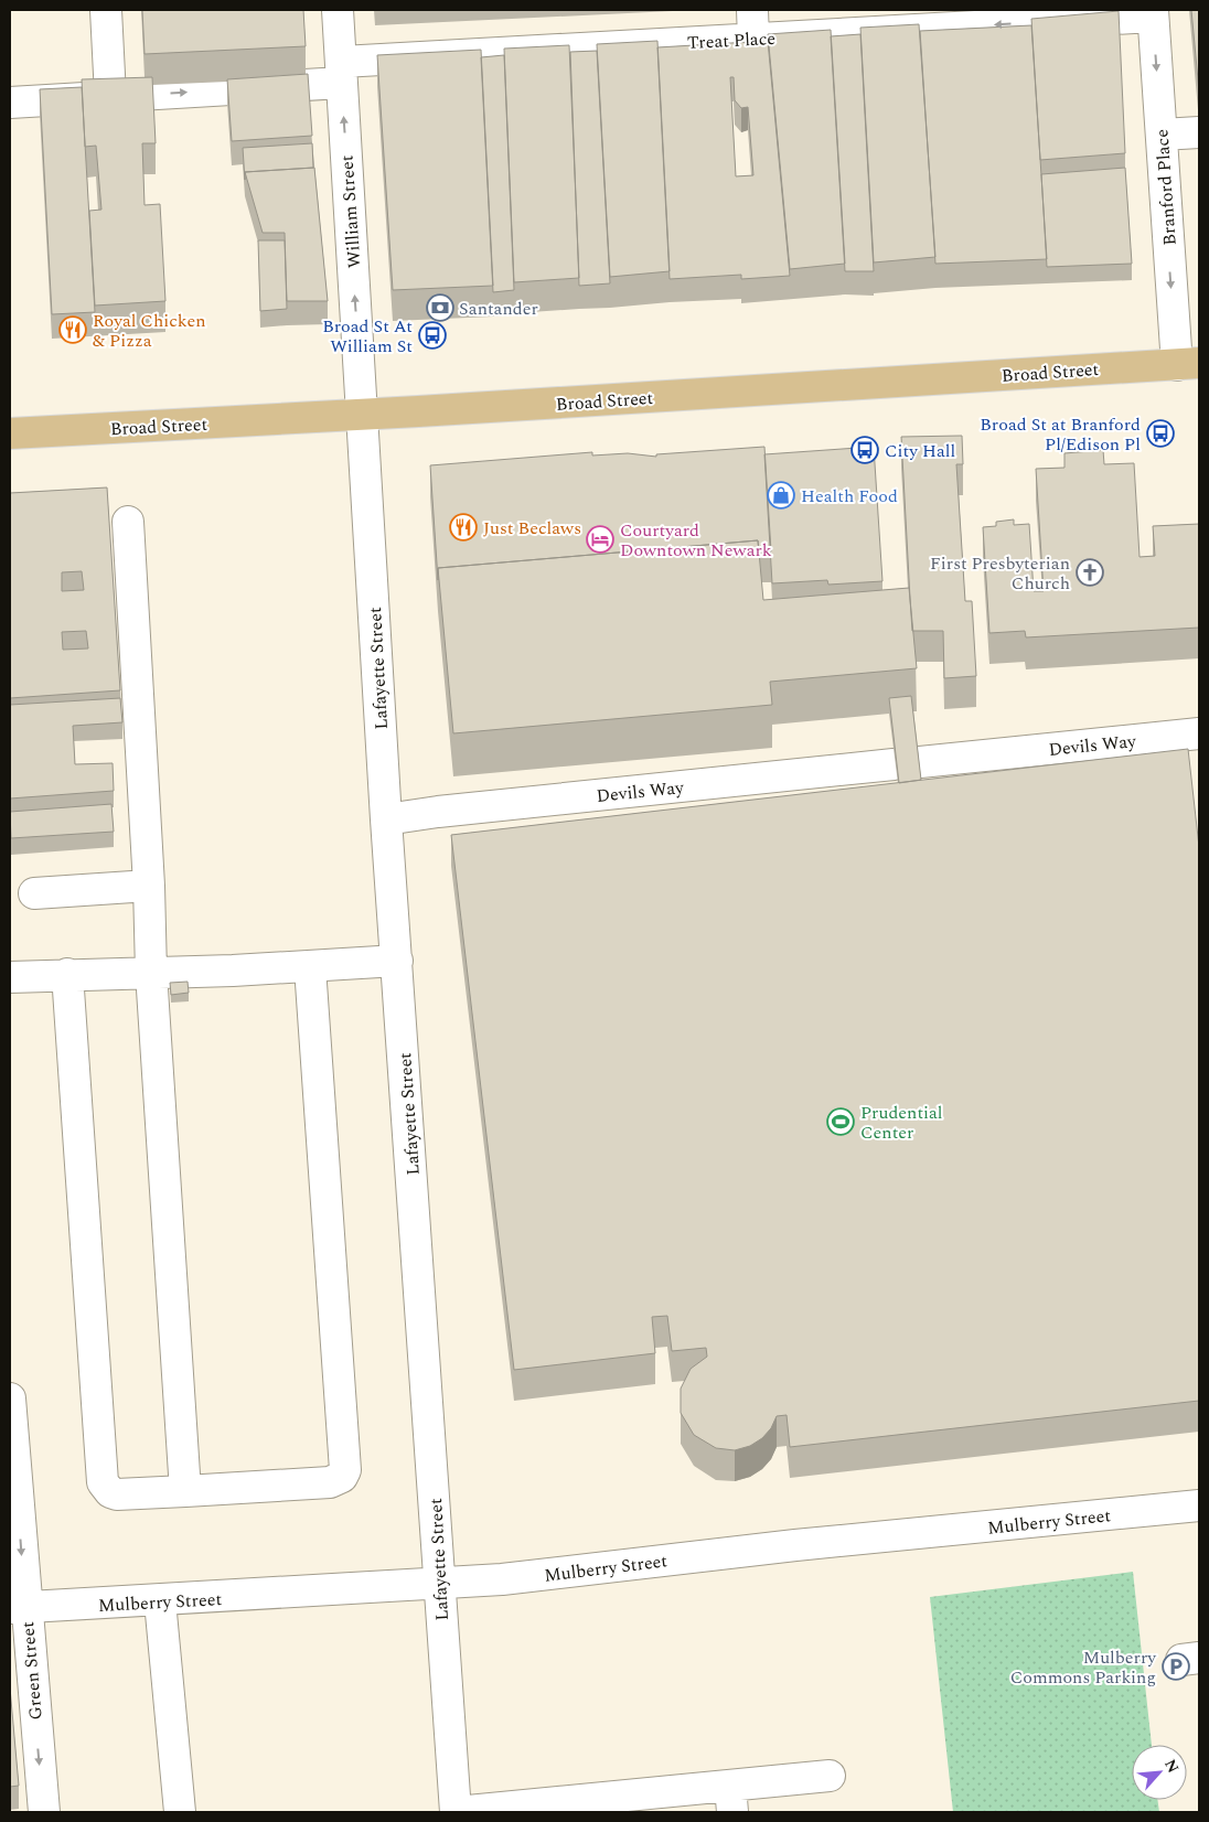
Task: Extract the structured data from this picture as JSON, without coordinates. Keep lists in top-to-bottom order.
{
  "streets": {
    "main road": ["Broad Street"],
    "street": [
      "Treat Place",
      "Branford Place",
      "William Street",
      "Lafayette Street",
      "Devils Way",
      "Mulberry Street",
      "Green Street"
    ]
  },
  "crossings": [
    ["Treat Place", "Branford Place"],
    ["Treat Place", "William Street"],
    ["Branford Place", "Broad Street"],
    ["William Street", "Broad Street"],
    ["William Street", "Lafayette Street"],
    ["Broad Street", "Lafayette Street"],
    ["Lafayette Street", "Devils Way"],
    ["Lafayette Street", "Mulberry Street"],
    ["Mulberry Street", "Green Street"]
  ],
  "one_way": ["Branford Place", "William Street"],
  "places": {
    "bank": ["Santander"],
    "restaurant": ["Royal Chicken & Pizza", "Just Beclaws"],
    "bus stop": ["Broad St At William St", "Broad St at Branford Pl/Edison Pl", "City Hall"],
    "shop": ["Health Food"],
    "hotel": ["Courtyard Downtown Newark"],
    "church": ["First Presbyterian Church"],
    "sports": ["Prudential Center"],
    "parking": ["Mulberry Commons Parking"]
  },
  "north": "top right"
}
